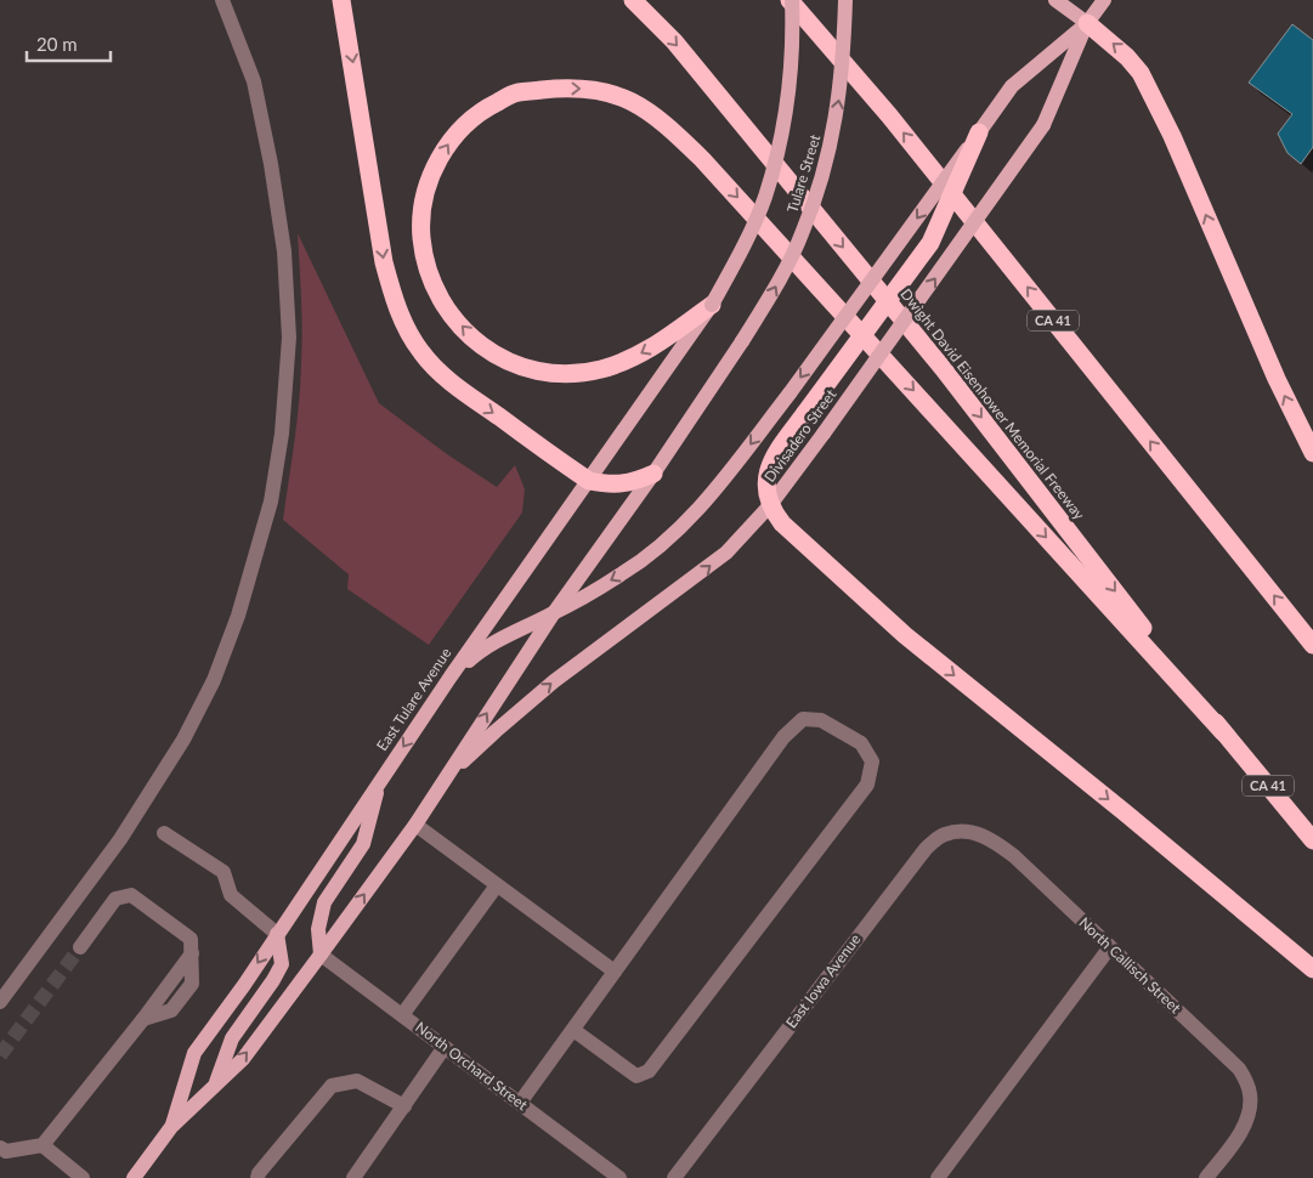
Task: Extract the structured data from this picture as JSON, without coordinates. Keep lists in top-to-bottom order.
{
  "streets": {
    "highway": ["CA 41", "Dwight David Eisenhower Memorial Freeway"],
    "main road": ["Tulare Street", "Divisadero Street", "East Tulare Avenue"],
    "street": ["North Callisch Street", "East Iowa Avenue", "North Orchard Street"]
  },
  "crossings": [
    ["Tulare Street", "CA 41"],
    ["Tulare Street", "East Tulare Avenue"],
    ["Divisadero Street", "East Tulare Avenue"],
    ["East Tulare Avenue", "North Orchard Street"],
    ["North Callisch Street", "East Iowa Avenue"]
  ],
  "scale_bar": "20 m"
}
